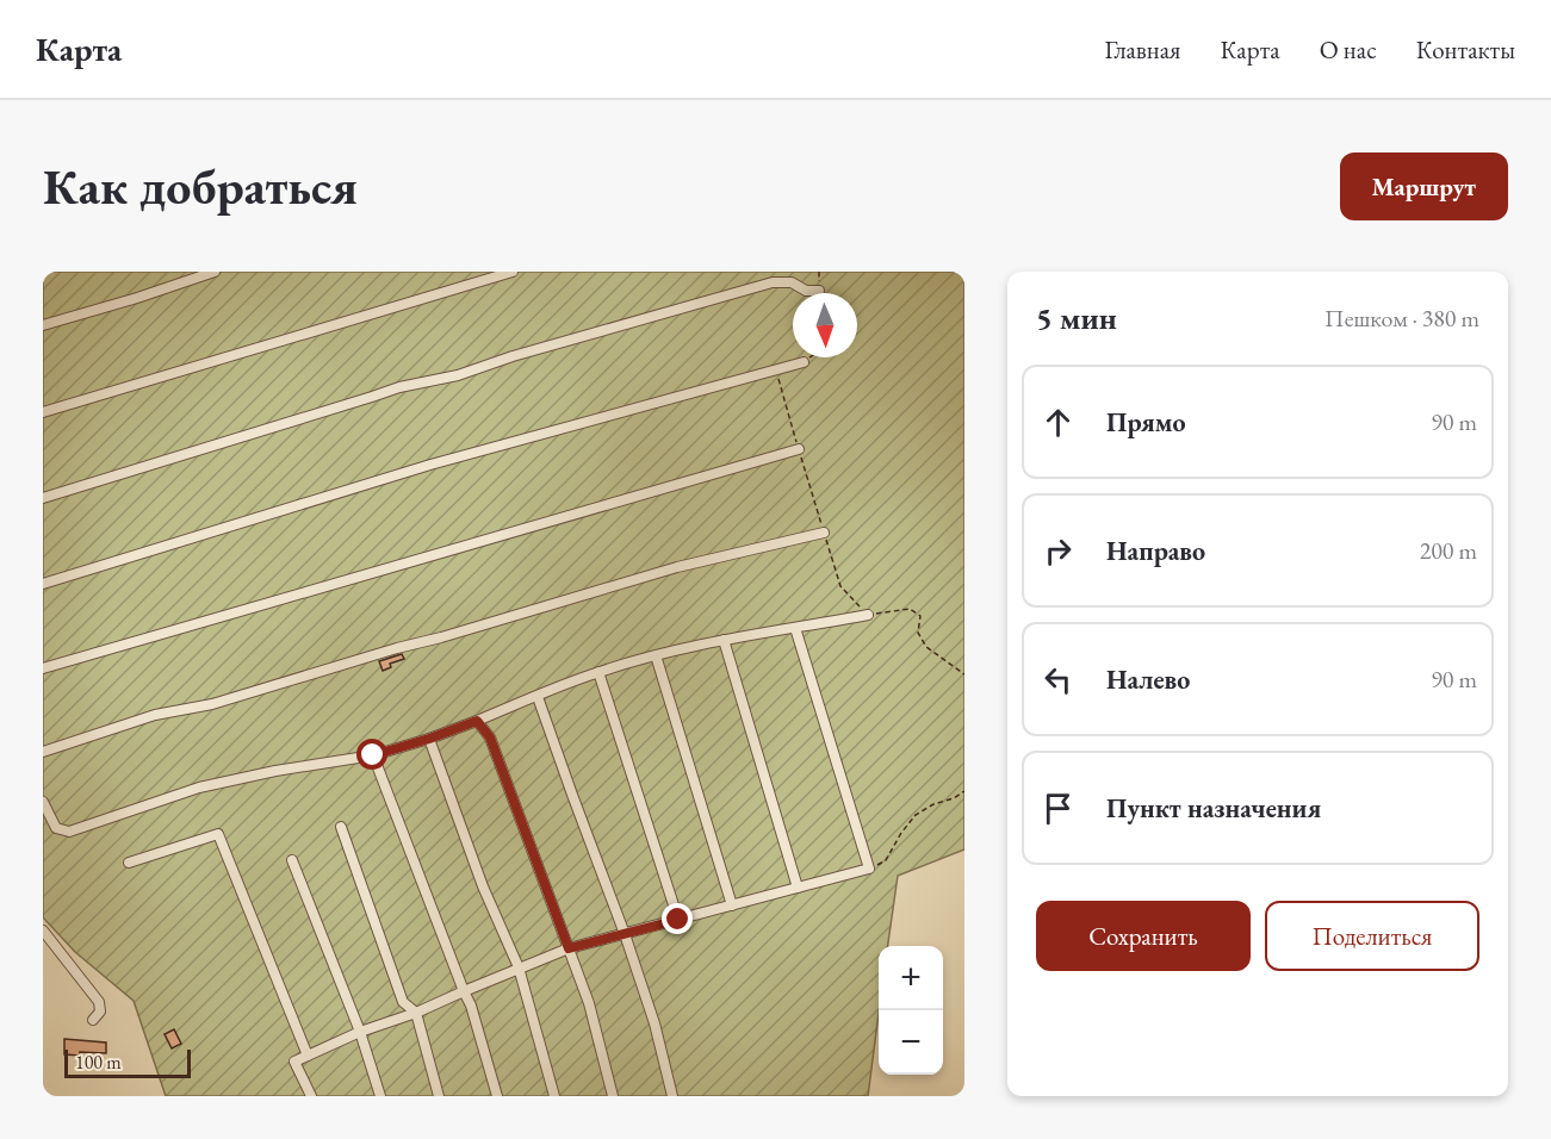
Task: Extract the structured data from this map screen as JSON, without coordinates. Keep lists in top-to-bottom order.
{
  "scale_bar": "100 m",
  "north": "bottom",
  "page": {
    "header": "Карта",
    "nav": [
      "Главная",
      "Карта",
      "О нас",
      "Контакты"
    ],
    "buttons": [
      "Маршрут",
      ["Сохранить", "Поделиться"]
    ],
    "title": "Как добраться",
    "heading": ["5 мин", "Пешком · 380 m"],
    "list": [
      ["Прямо", "90 m"],
      ["Направо", "200 m"],
      ["Налево", "90 m"],
      "Пункт назначения"
    ],
    "map_buttons": ["+", "−"],
    "scale": "100 m"
  }
}
